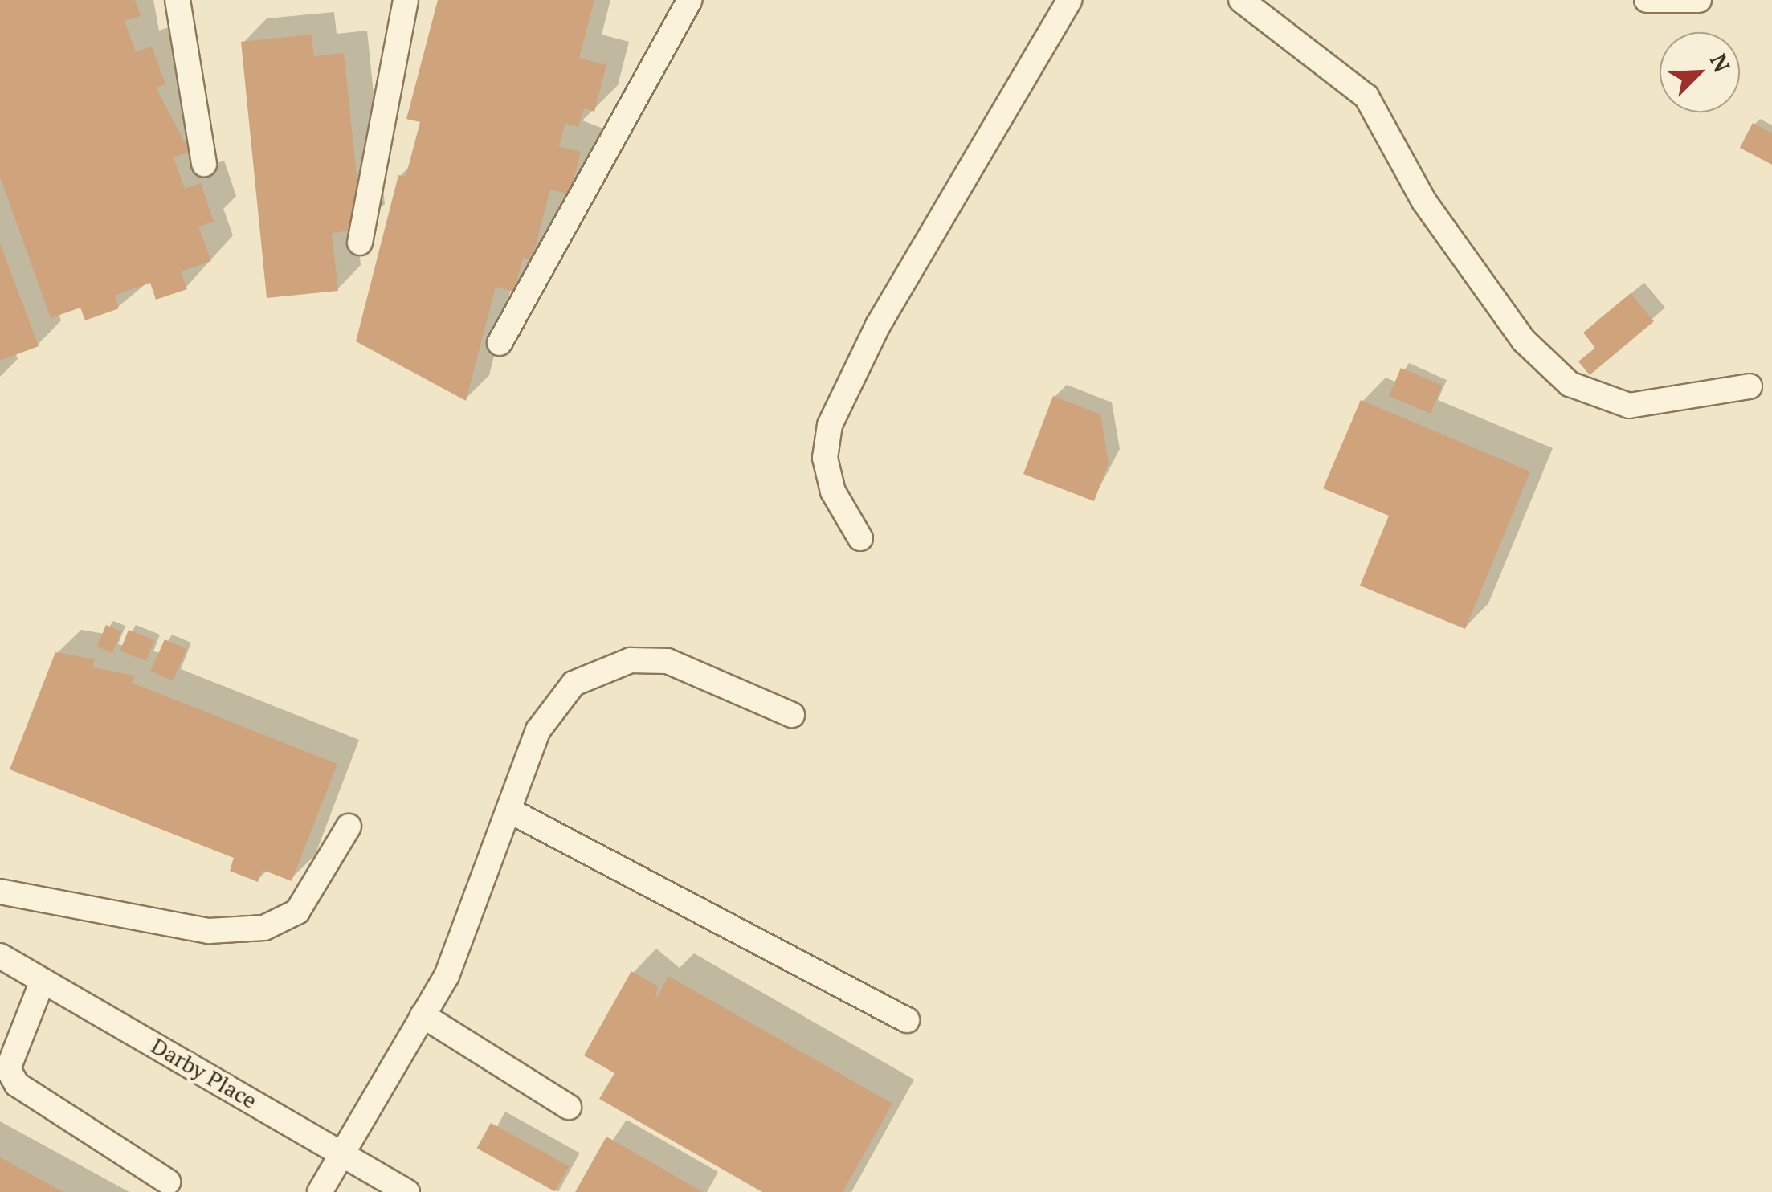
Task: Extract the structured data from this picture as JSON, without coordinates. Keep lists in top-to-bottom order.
{
  "streets": {
    "lane": ["Darby Place"]
  },
  "north": "top right"
}
